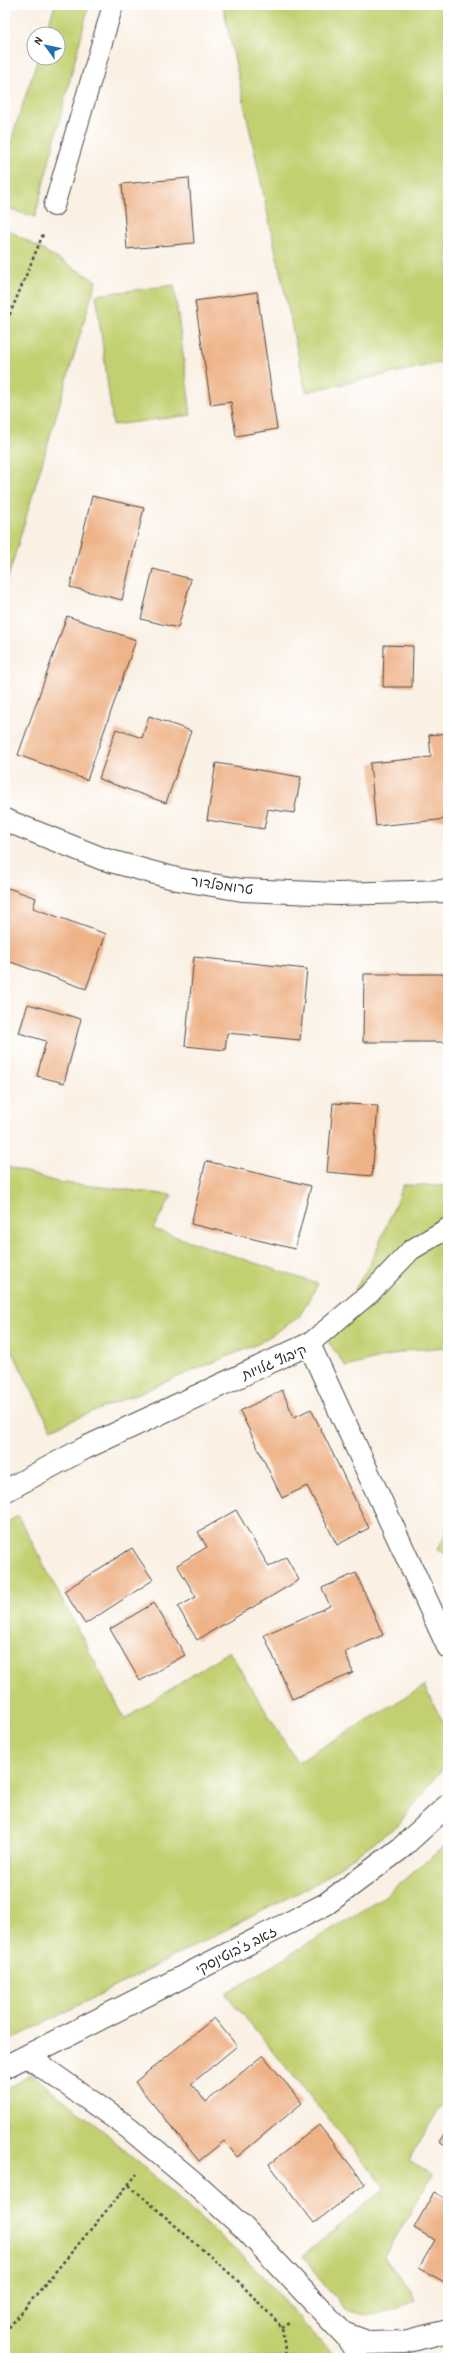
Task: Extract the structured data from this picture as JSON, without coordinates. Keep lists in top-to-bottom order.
{
  "streets": {
    "street": ["טרומפלדור", "קיבוץ גלויות", "זאב ז'בוטינסקי"]
  },
  "north": "top left"
}
